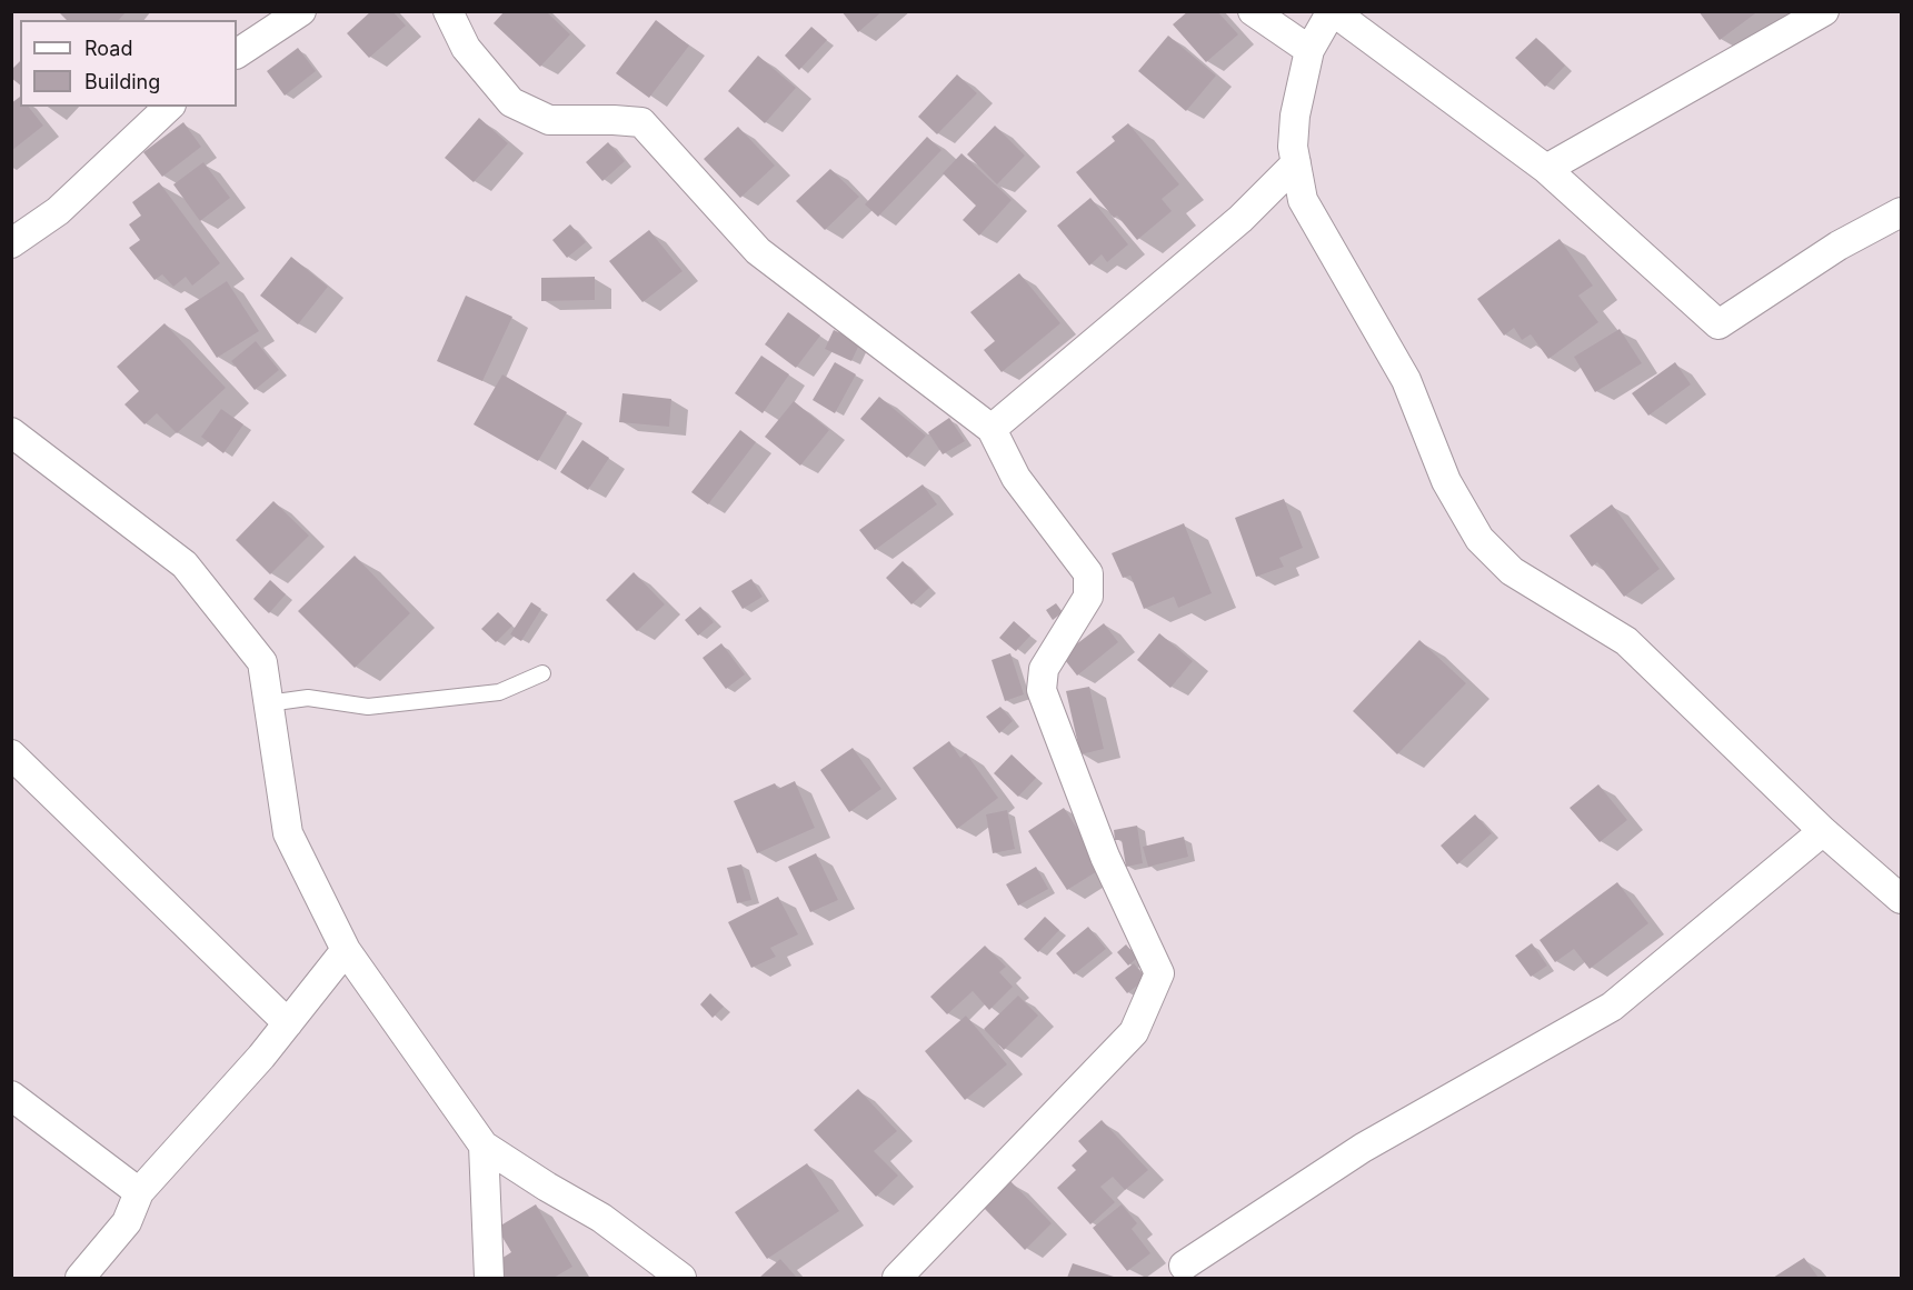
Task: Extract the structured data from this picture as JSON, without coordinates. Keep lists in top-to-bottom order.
{
  "legend": ["Road", "Building"]
}
